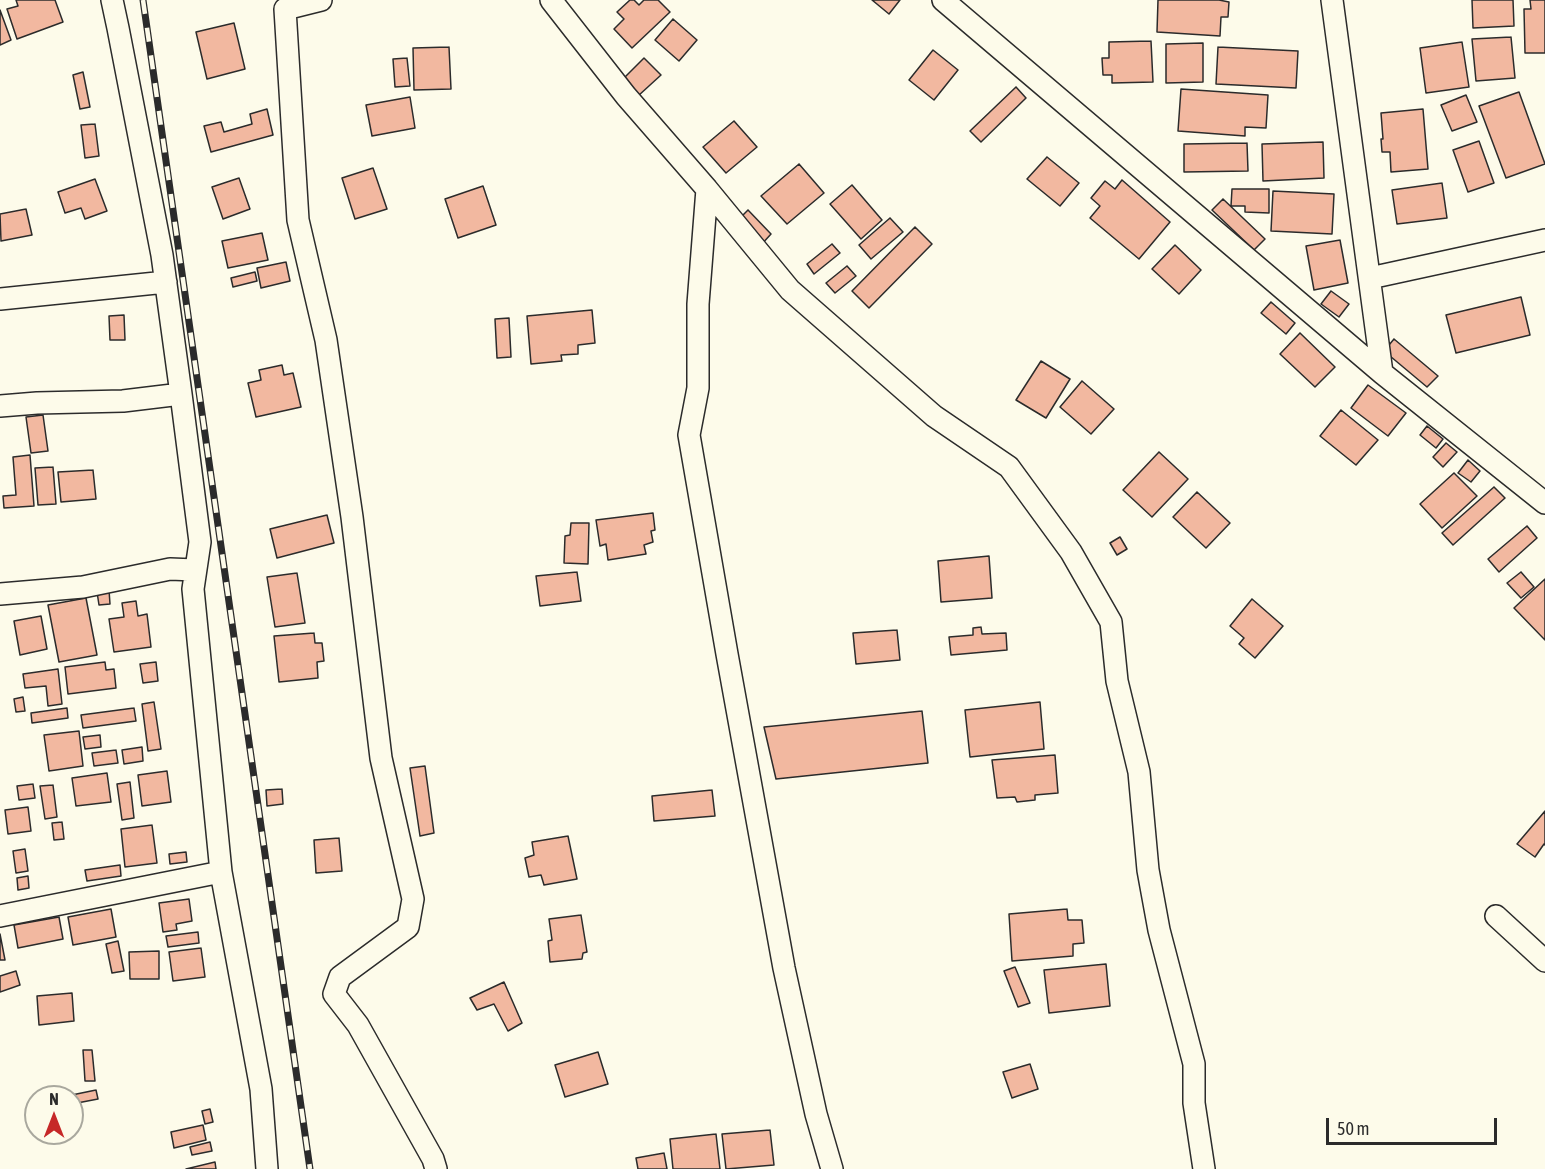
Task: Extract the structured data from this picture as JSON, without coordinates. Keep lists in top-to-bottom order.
{
  "scale_bar": "50 m",
  "north": "top"
}
